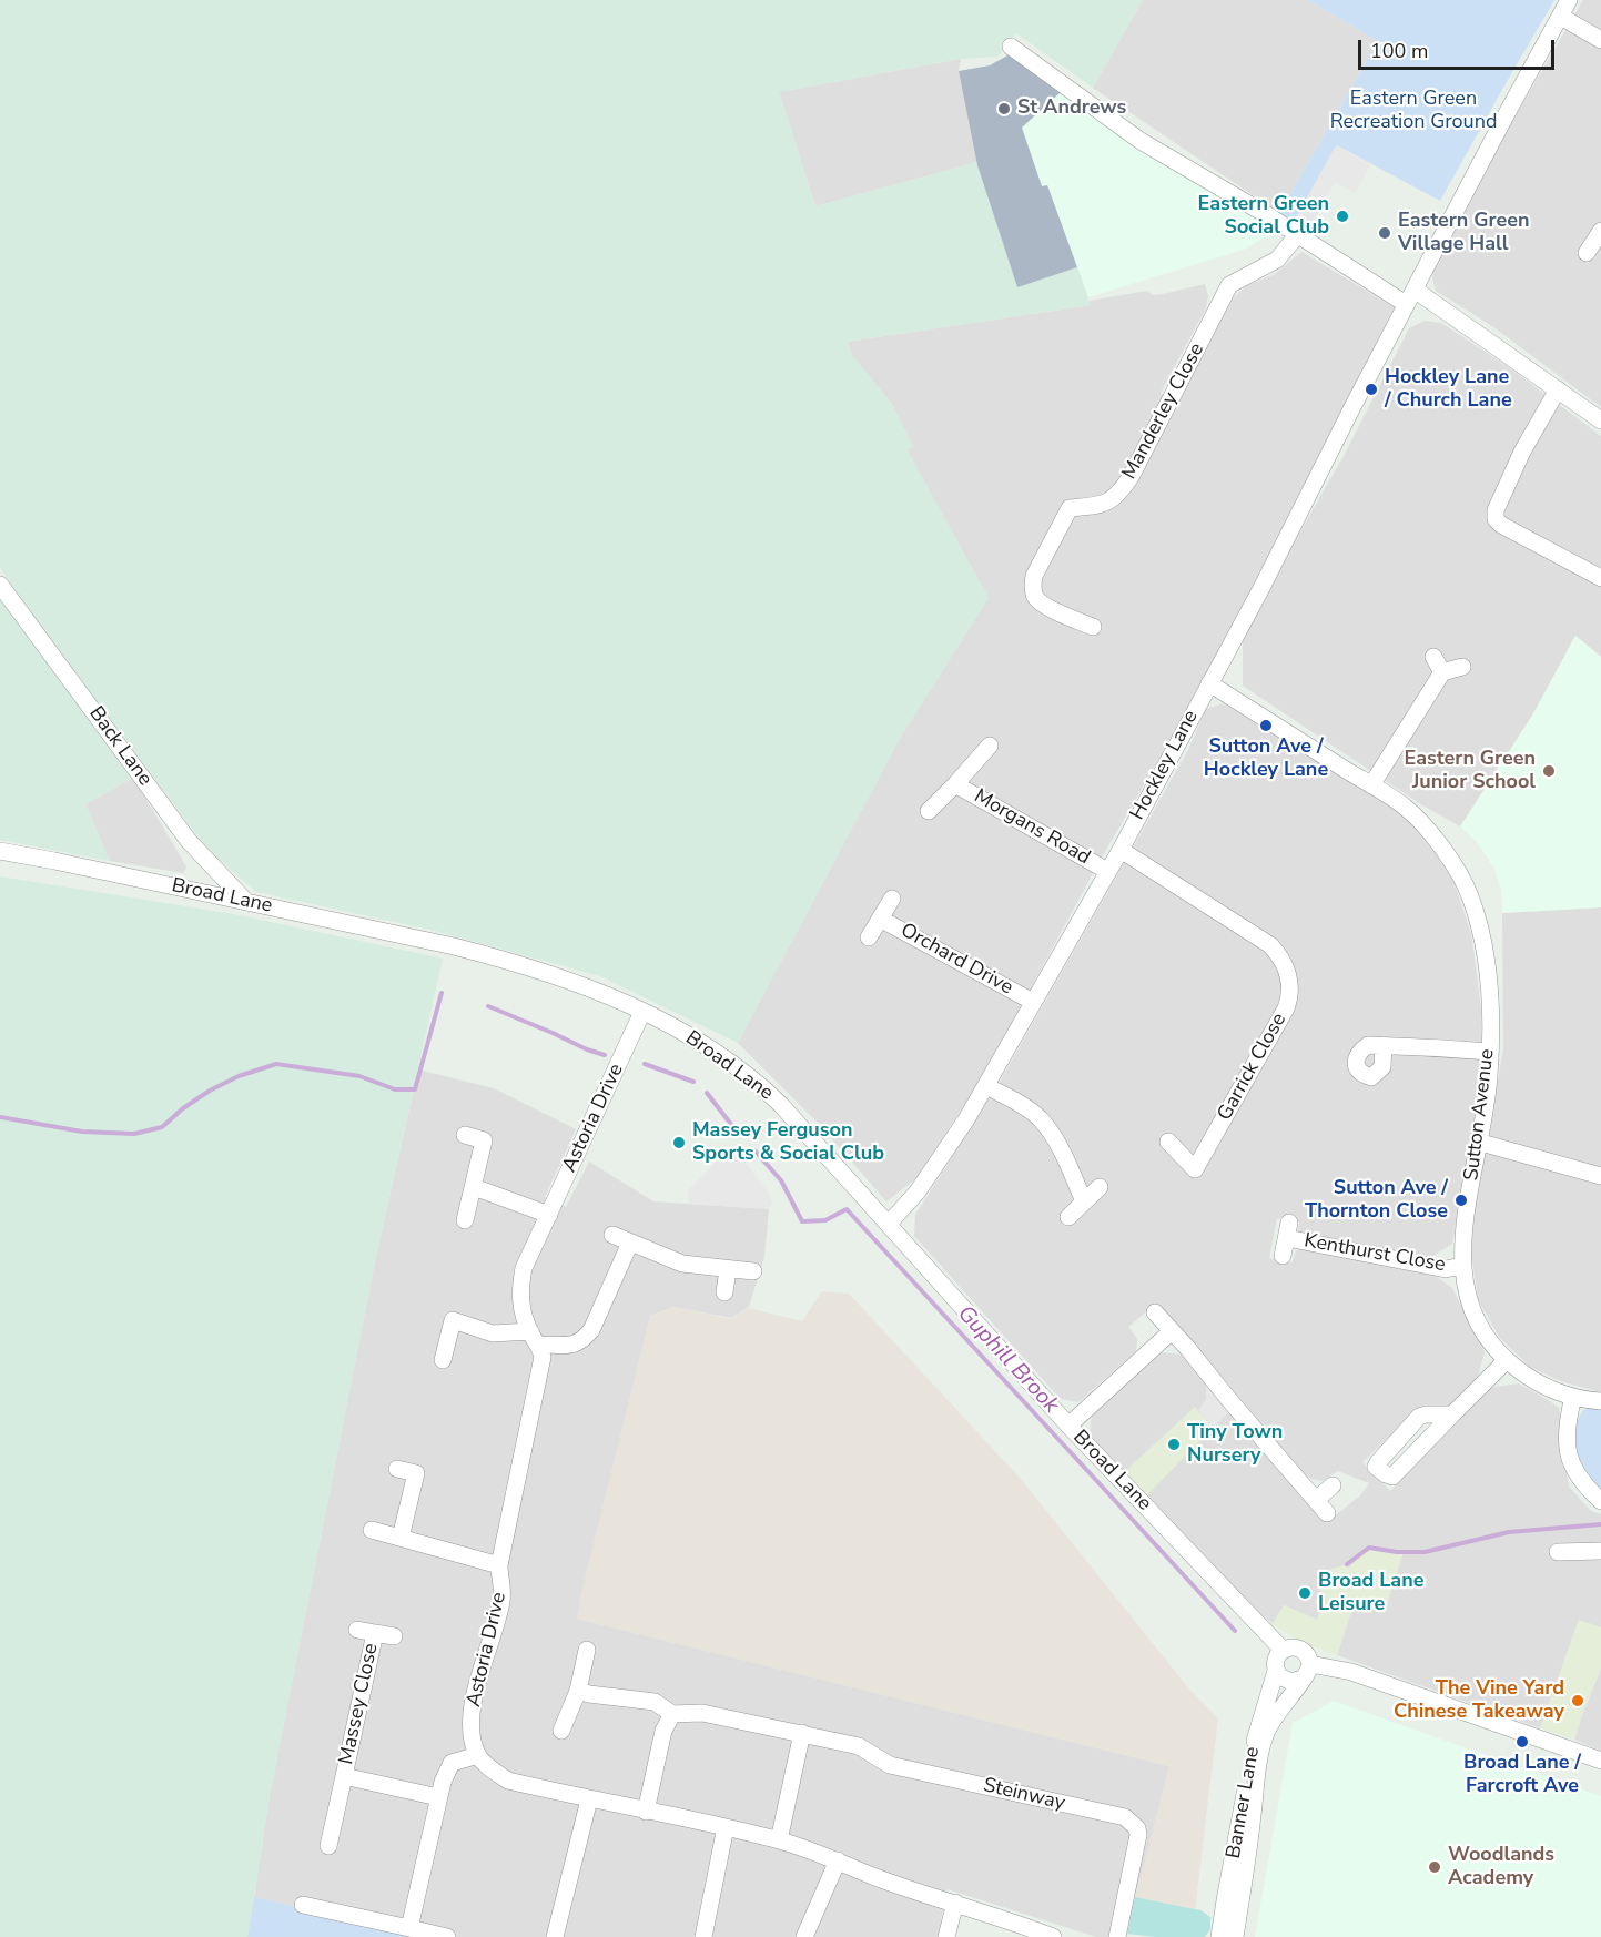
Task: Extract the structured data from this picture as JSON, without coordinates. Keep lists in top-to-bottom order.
{
  "streets": {
    "street": [
      "Manderley Close",
      "Back Lane",
      "Hockley Lane",
      "Morgans Road",
      "Broad Lane",
      "Orchard Drive",
      "Garrick Close",
      "Sutton Avenue",
      "Astoria Drive",
      "Kenthurst Close",
      "Massey Close",
      "Steinway",
      "Banner Lane"
    ]
  },
  "crossings": [
    ["Back Lane", "Broad Lane"],
    ["Hockley Lane", "Morgans Road"],
    ["Hockley Lane", "Broad Lane"],
    ["Hockley Lane", "Orchard Drive"],
    ["Hockley Lane", "Garrick Close"],
    ["Hockley Lane", "Sutton Avenue"],
    ["Broad Lane", "Astoria Drive"],
    ["Broad Lane", "Banner Lane"],
    ["Sutton Avenue", "Kenthurst Close"]
  ],
  "water": ["Guphill Brook"],
  "parks": ["Eastern Green Recreation Ground"],
  "places": [
    "St Andrews",
    "Eastern Green Social Club",
    "Eastern Green Village Hall",
    "Hockley Lane / Church Lane",
    "Sutton Ave / Hockley Lane",
    "Eastern Green Junior School",
    "Massey Ferguson Sports & Social Club",
    "Sutton Ave / Thornton Close",
    "Tiny Town Nursery",
    "Broad Lane Leisure",
    "The Vine Yard Chinese Takeaway",
    "Broad Lane / Farcroft Ave",
    "Woodlands Academy"
  ],
  "scale_bar": "100 m"
}
